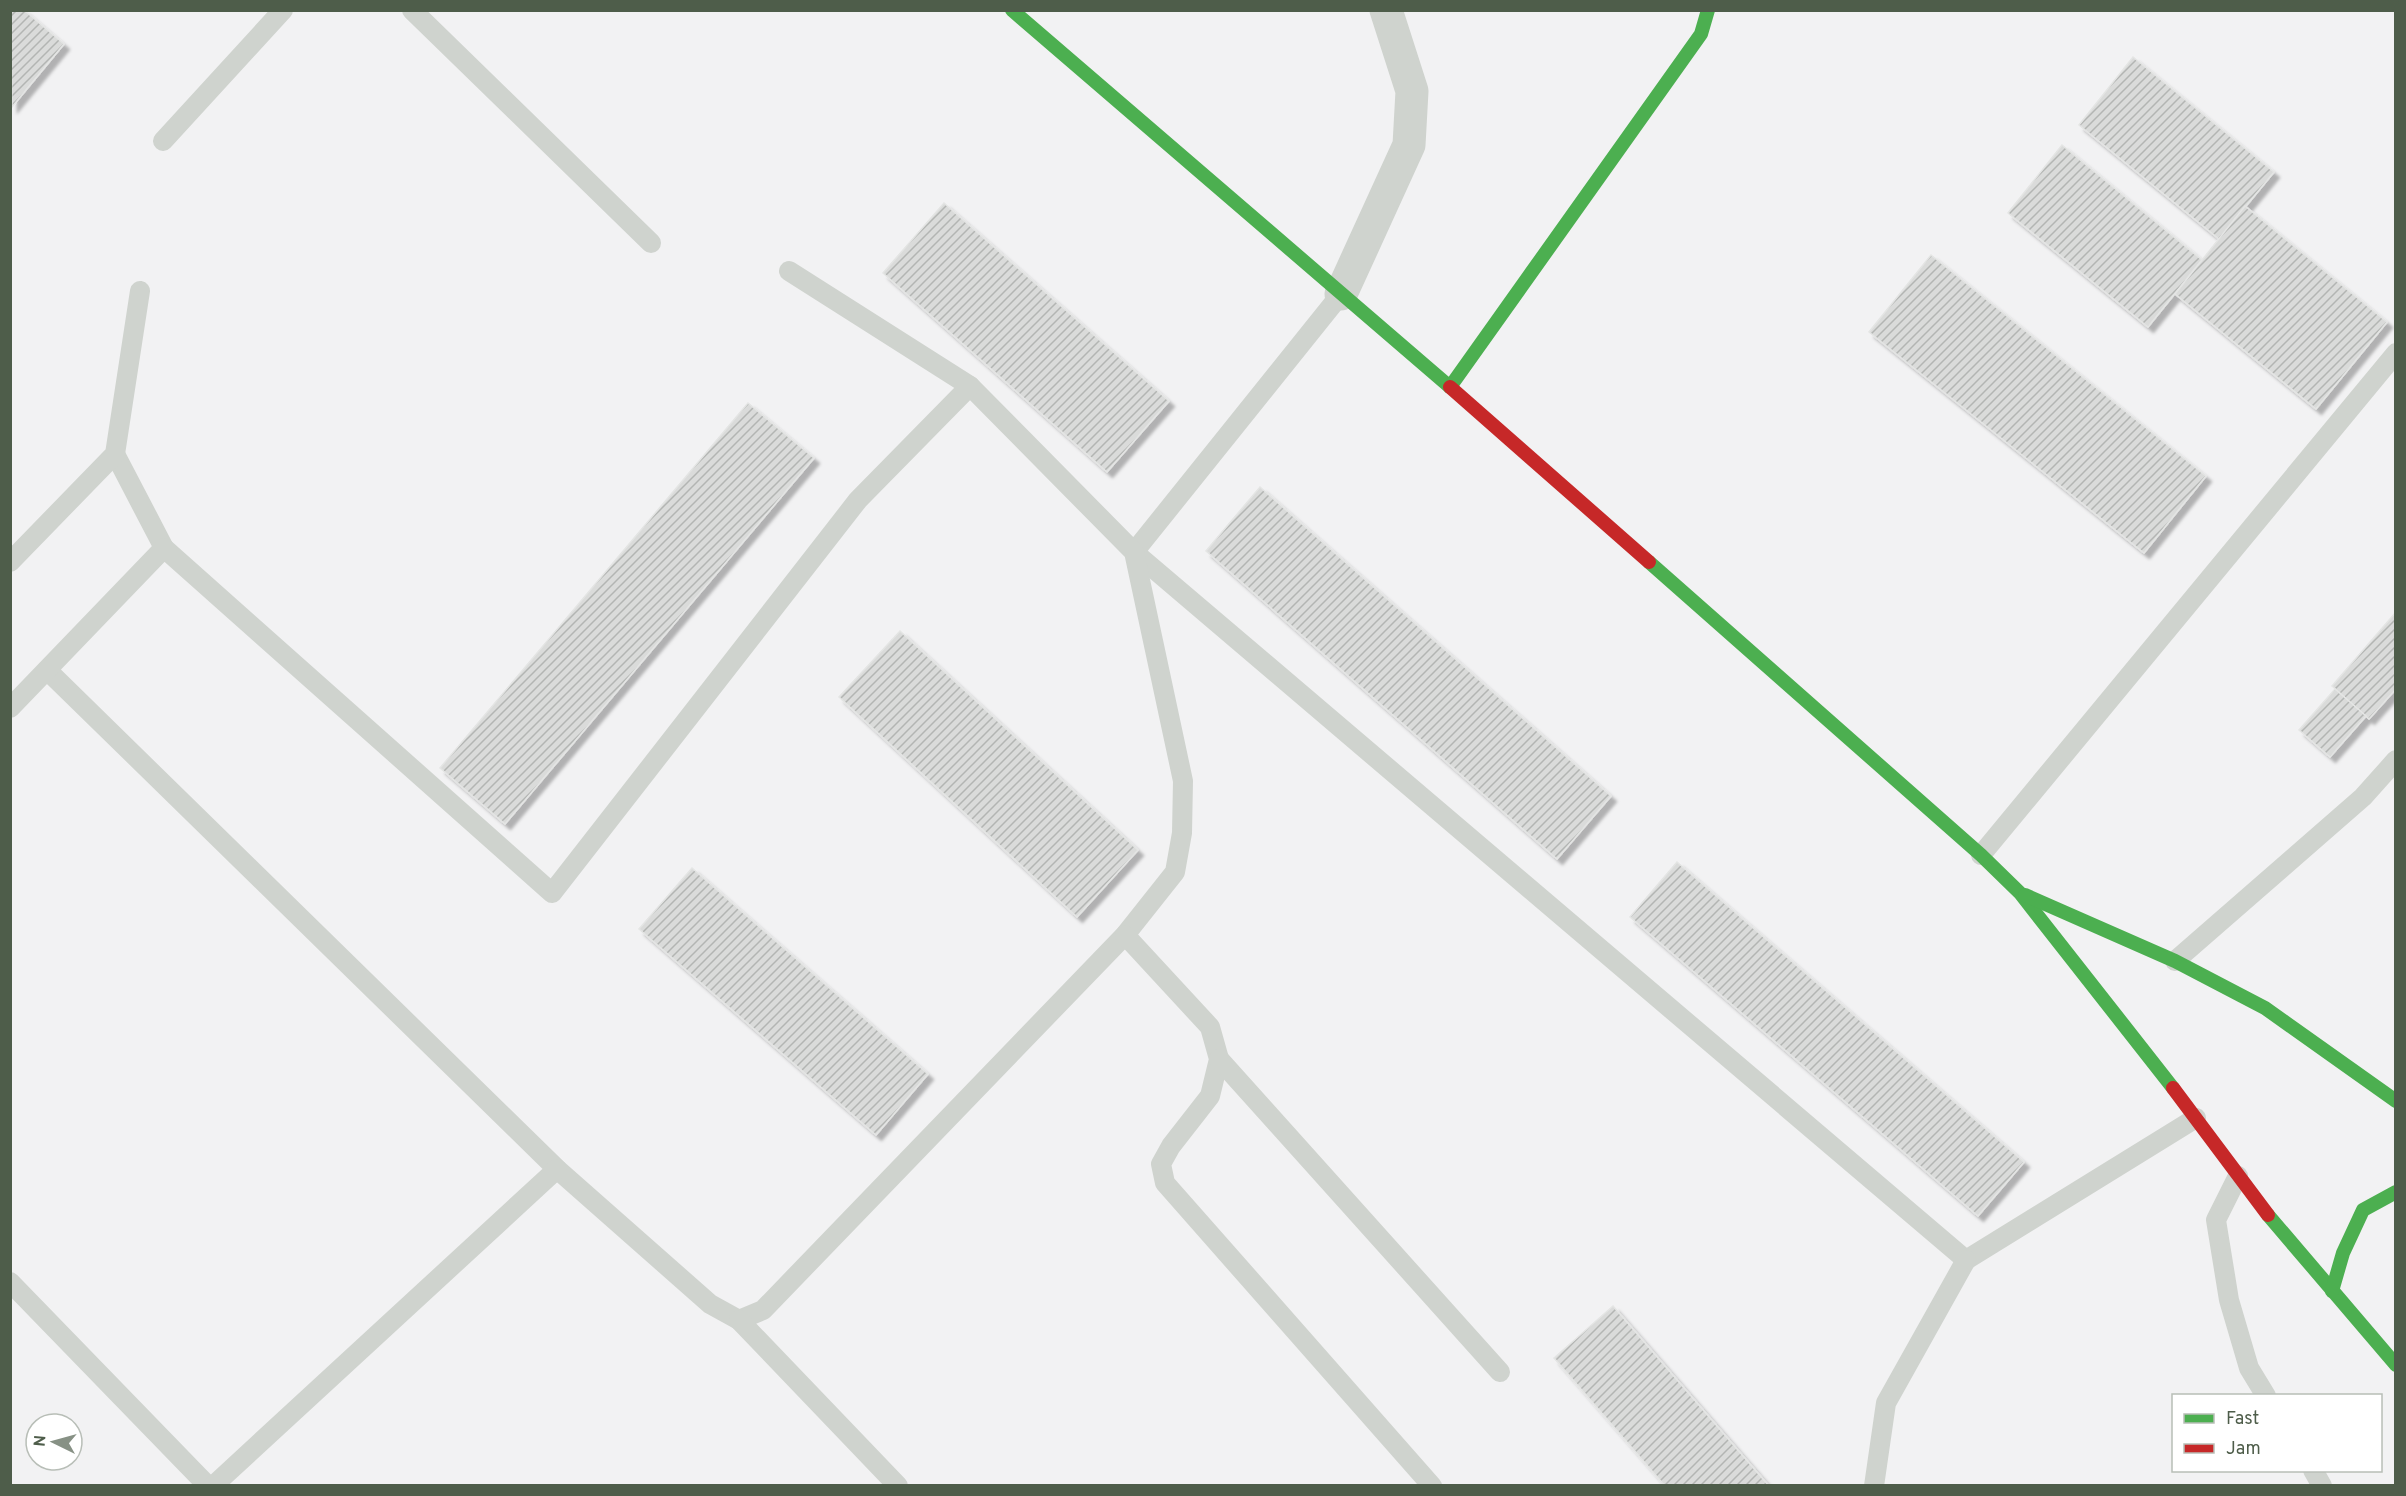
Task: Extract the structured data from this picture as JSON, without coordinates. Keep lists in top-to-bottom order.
{
  "legend": ["Fast", "Jam"],
  "north": "left"
}
